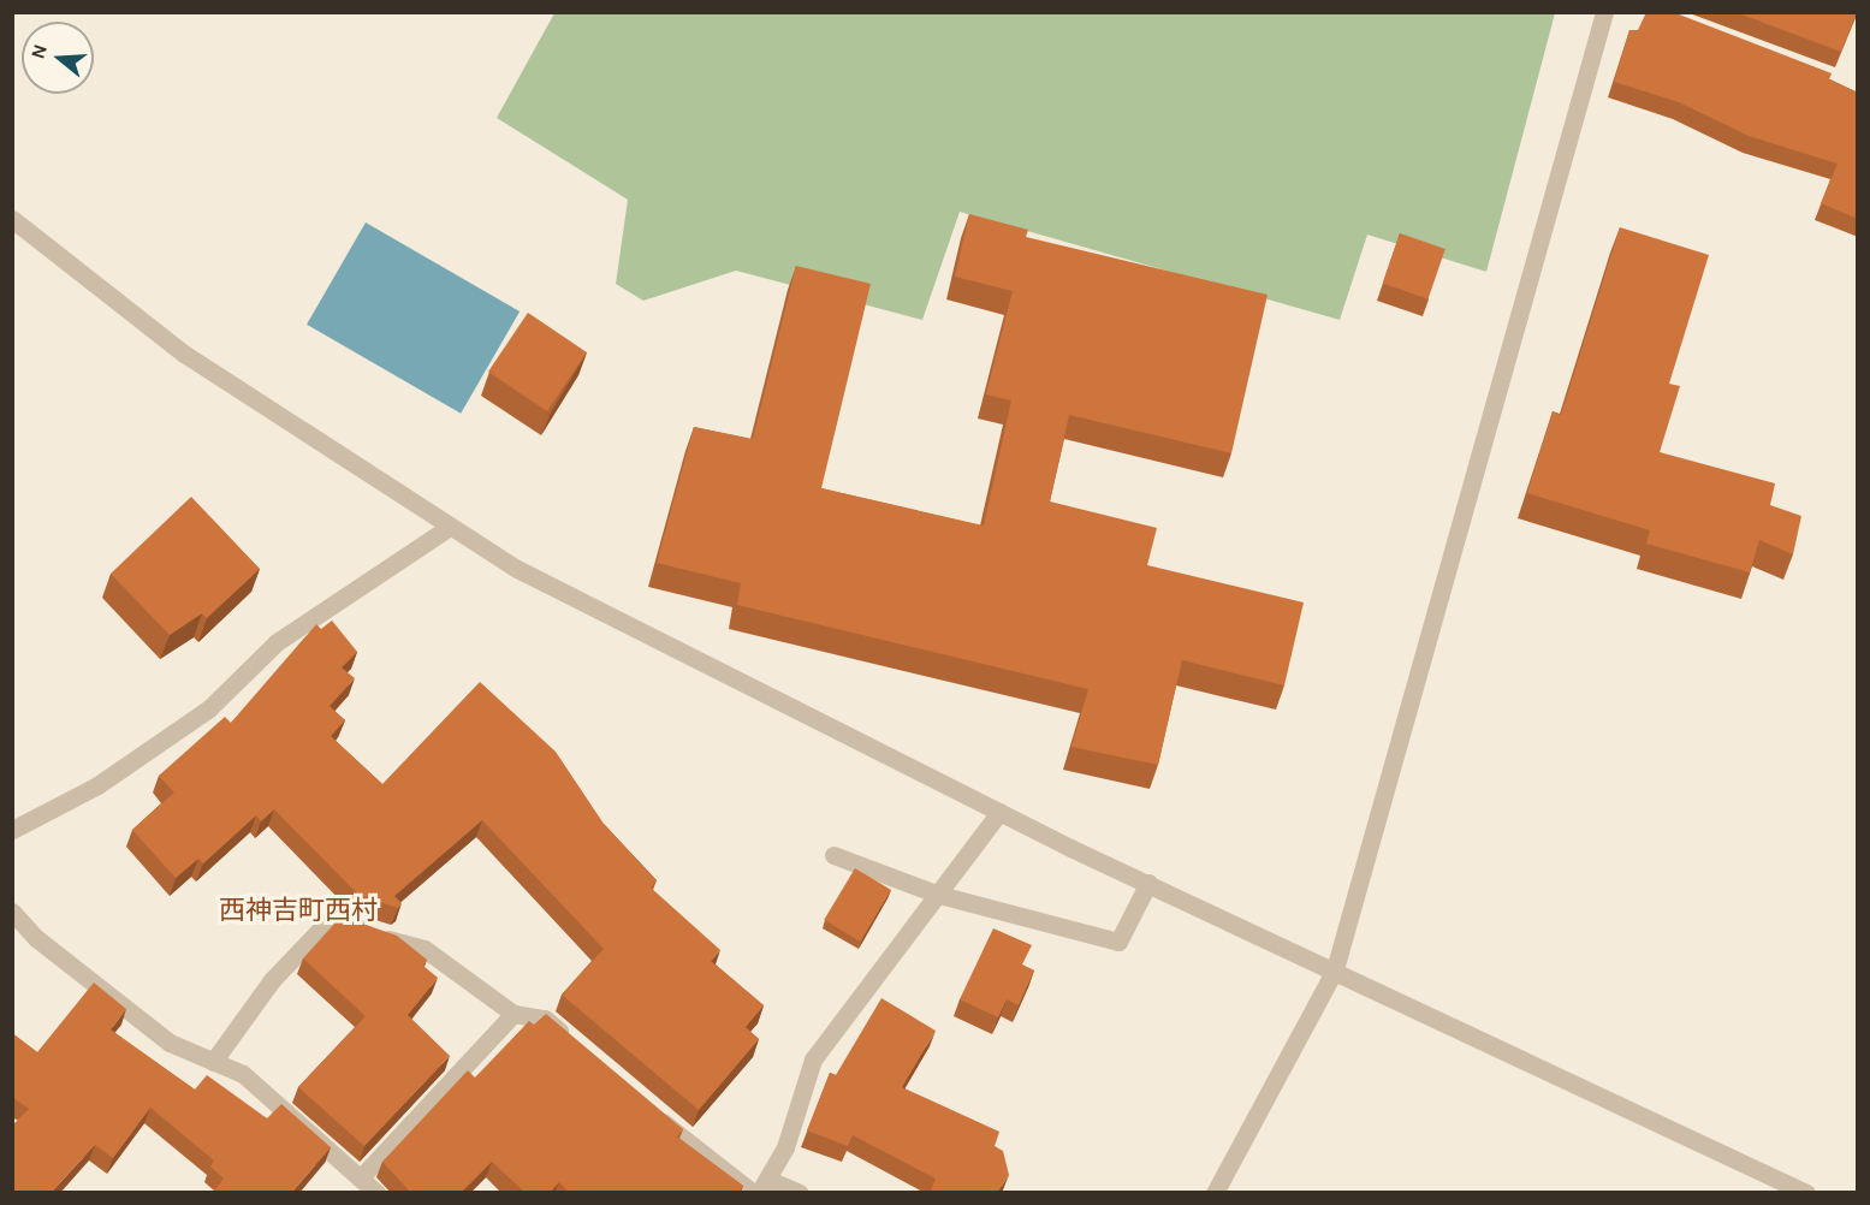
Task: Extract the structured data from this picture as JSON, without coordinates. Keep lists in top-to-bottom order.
{
  "districts": ["西神吉町西村"],
  "north": "left"
}
